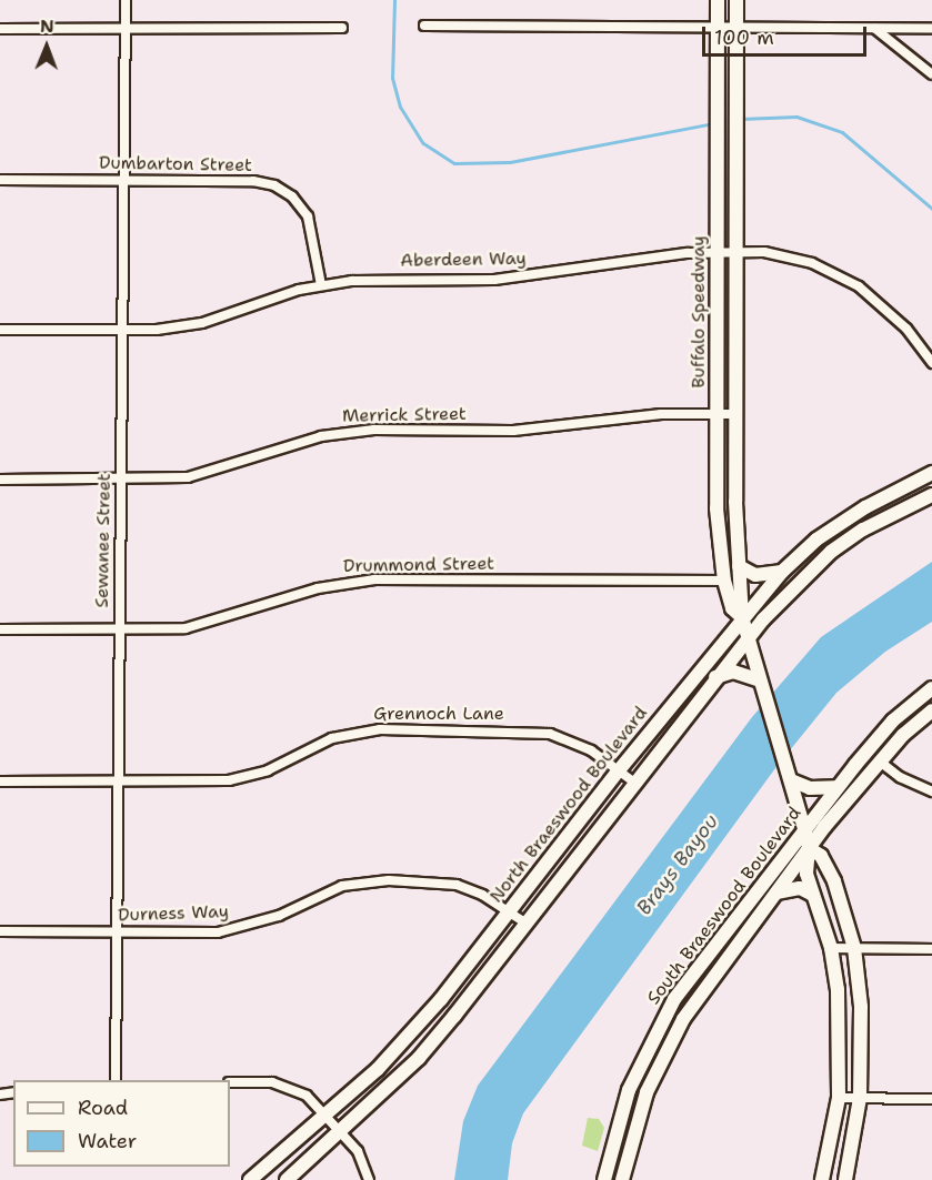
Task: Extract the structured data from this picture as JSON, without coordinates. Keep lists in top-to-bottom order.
{
  "streets": {
    "main road": ["Buffalo Speedway", "North Braeswood Boulevard", "South Braeswood Boulevard"],
    "street": [
      "Dumbarton Street",
      "Aberdeen Way",
      "Merrick Street",
      "Sewanee Street",
      "Drummond Street",
      "Grennoch Lane",
      "Durness Way"
    ]
  },
  "crossings": [
    ["Dumbarton Street", "Aberdeen Way"],
    ["Dumbarton Street", "Sewanee Street"],
    ["Aberdeen Way", "Buffalo Speedway"],
    ["Aberdeen Way", "Sewanee Street"],
    ["Buffalo Speedway", "Merrick Street"],
    ["Buffalo Speedway", "Drummond Street"],
    ["Buffalo Speedway", "North Braeswood Boulevard"],
    ["Buffalo Speedway", "South Braeswood Boulevard"],
    ["Merrick Street", "Sewanee Street"],
    ["Sewanee Street", "Drummond Street"],
    ["Sewanee Street", "Grennoch Lane"],
    ["Sewanee Street", "Durness Way"],
    ["Grennoch Lane", "North Braeswood Boulevard"],
    ["North Braeswood Boulevard", "Durness Way"]
  ],
  "water": ["Brays Bayou"],
  "legend": ["Road", "Water"],
  "scale_bar": "100 m",
  "north": "top"
}
